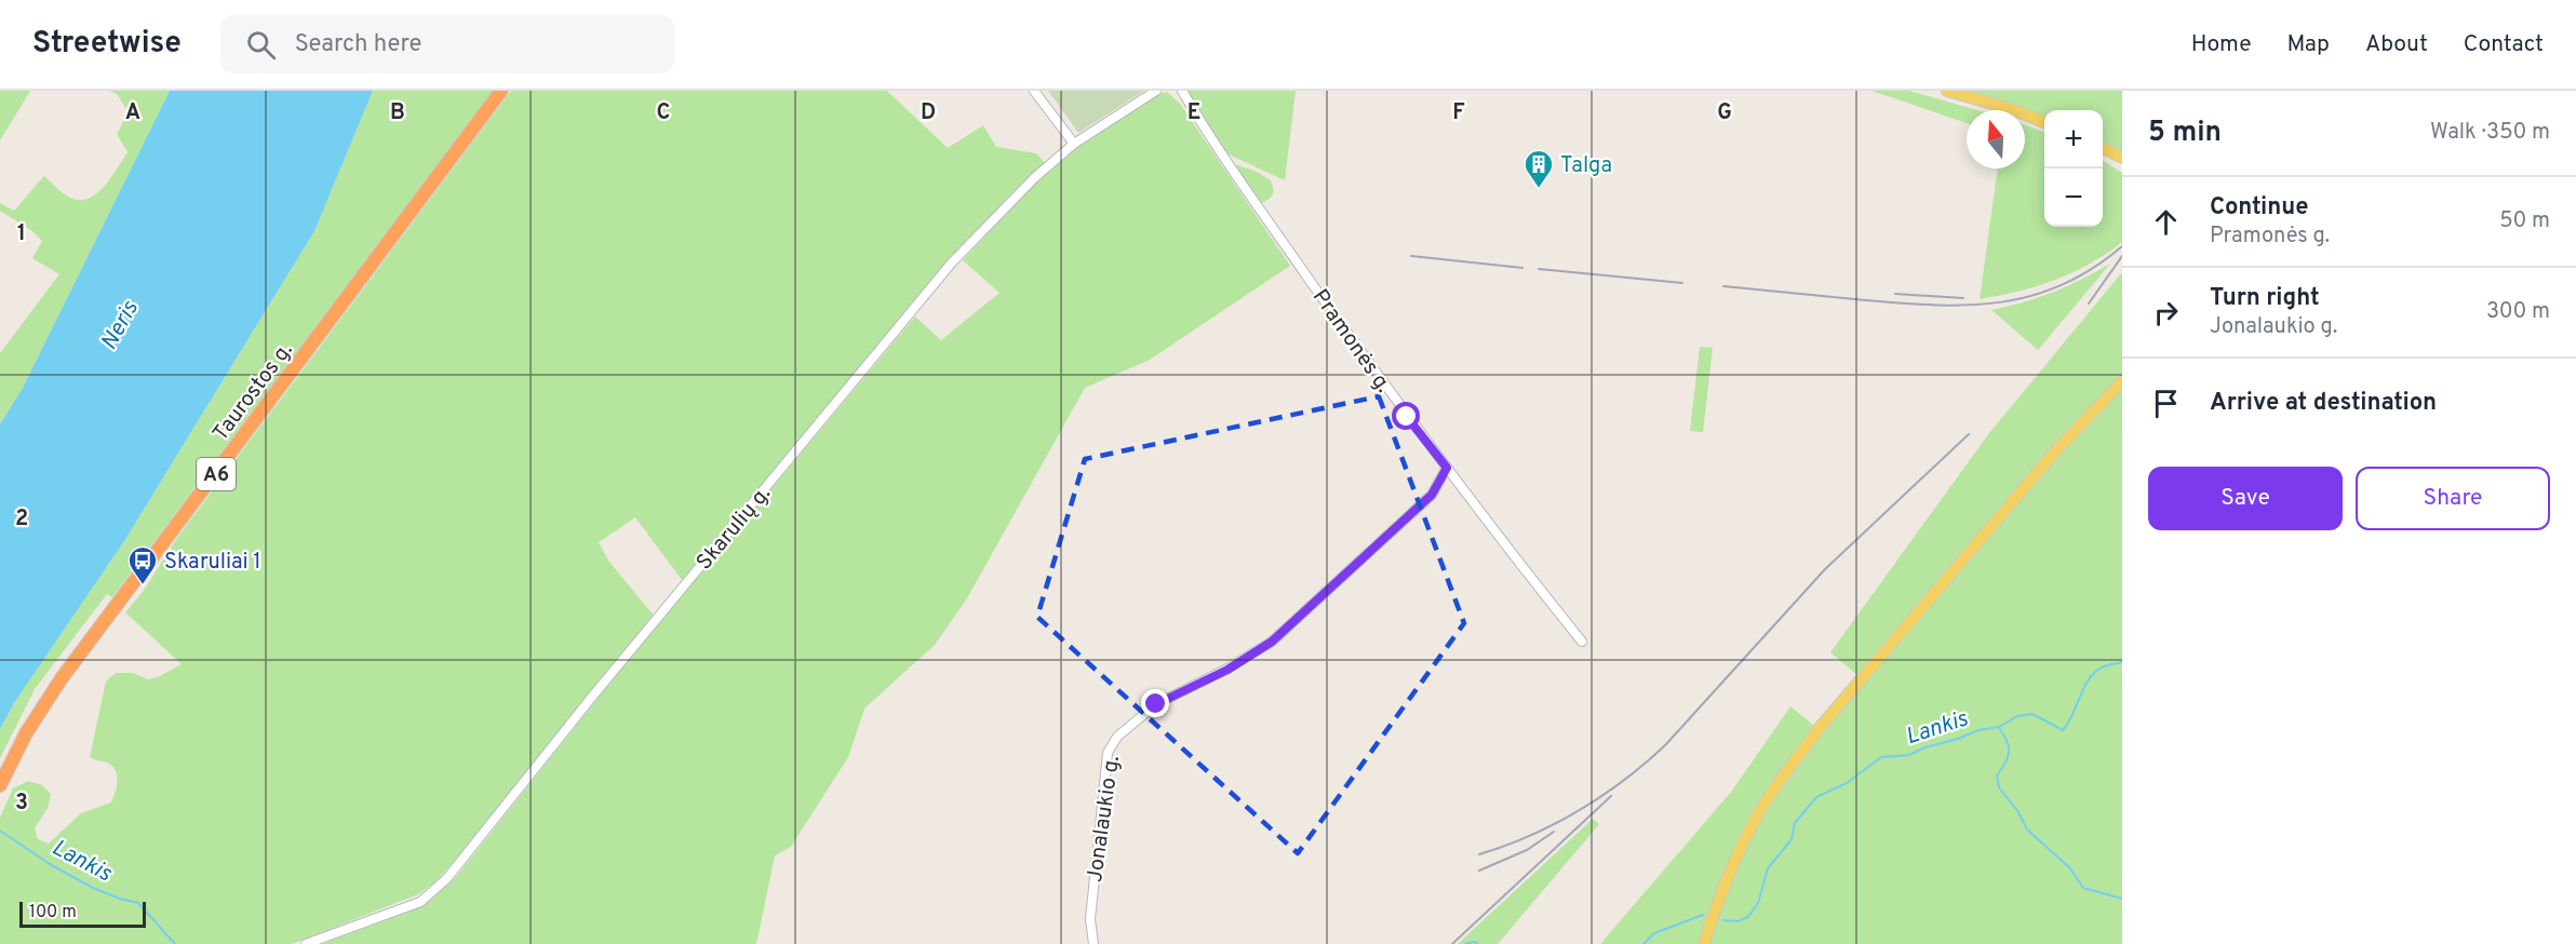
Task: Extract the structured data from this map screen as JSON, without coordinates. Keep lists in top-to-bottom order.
{
  "streets": {
    "highway": ["Taurostos g.", "A6"],
    "street": ["Pramonės g.", "Skarulių g.", "Jonalaukio g."]
  },
  "crossings": [
    ["Pramonės g.", "Jonalaukio g."]
  ],
  "water": ["Neris", "Lankis"],
  "places": {
    "building": ["Talga"],
    "bus stop": ["Skaruliai 1"]
  },
  "scale_bar": "100 m",
  "north": "top",
  "page": {
    "header": "Streetwise",
    "search": "Search here",
    "nav": [
      "Home",
      "Map",
      "About",
      "Contact"
    ],
    "heading": ["5 min", "Walk · 350 m"],
    "map_buttons": ["+", "−"],
    "list": [
      ["Continue", "Pramonės g.", "50 m"],
      ["Turn right", "Jonalaukio g.", "300 m"],
      "Arrive at destination"
    ],
    "buttons": ["Save", "Share"],
    "scale": "100 m"
  },
  "grid": {
    "columns": [
      "A",
      "B",
      "C",
      "D",
      "E",
      "F",
      "G"
    ],
    "rows": ["1", "2", "3"]
  }
}
